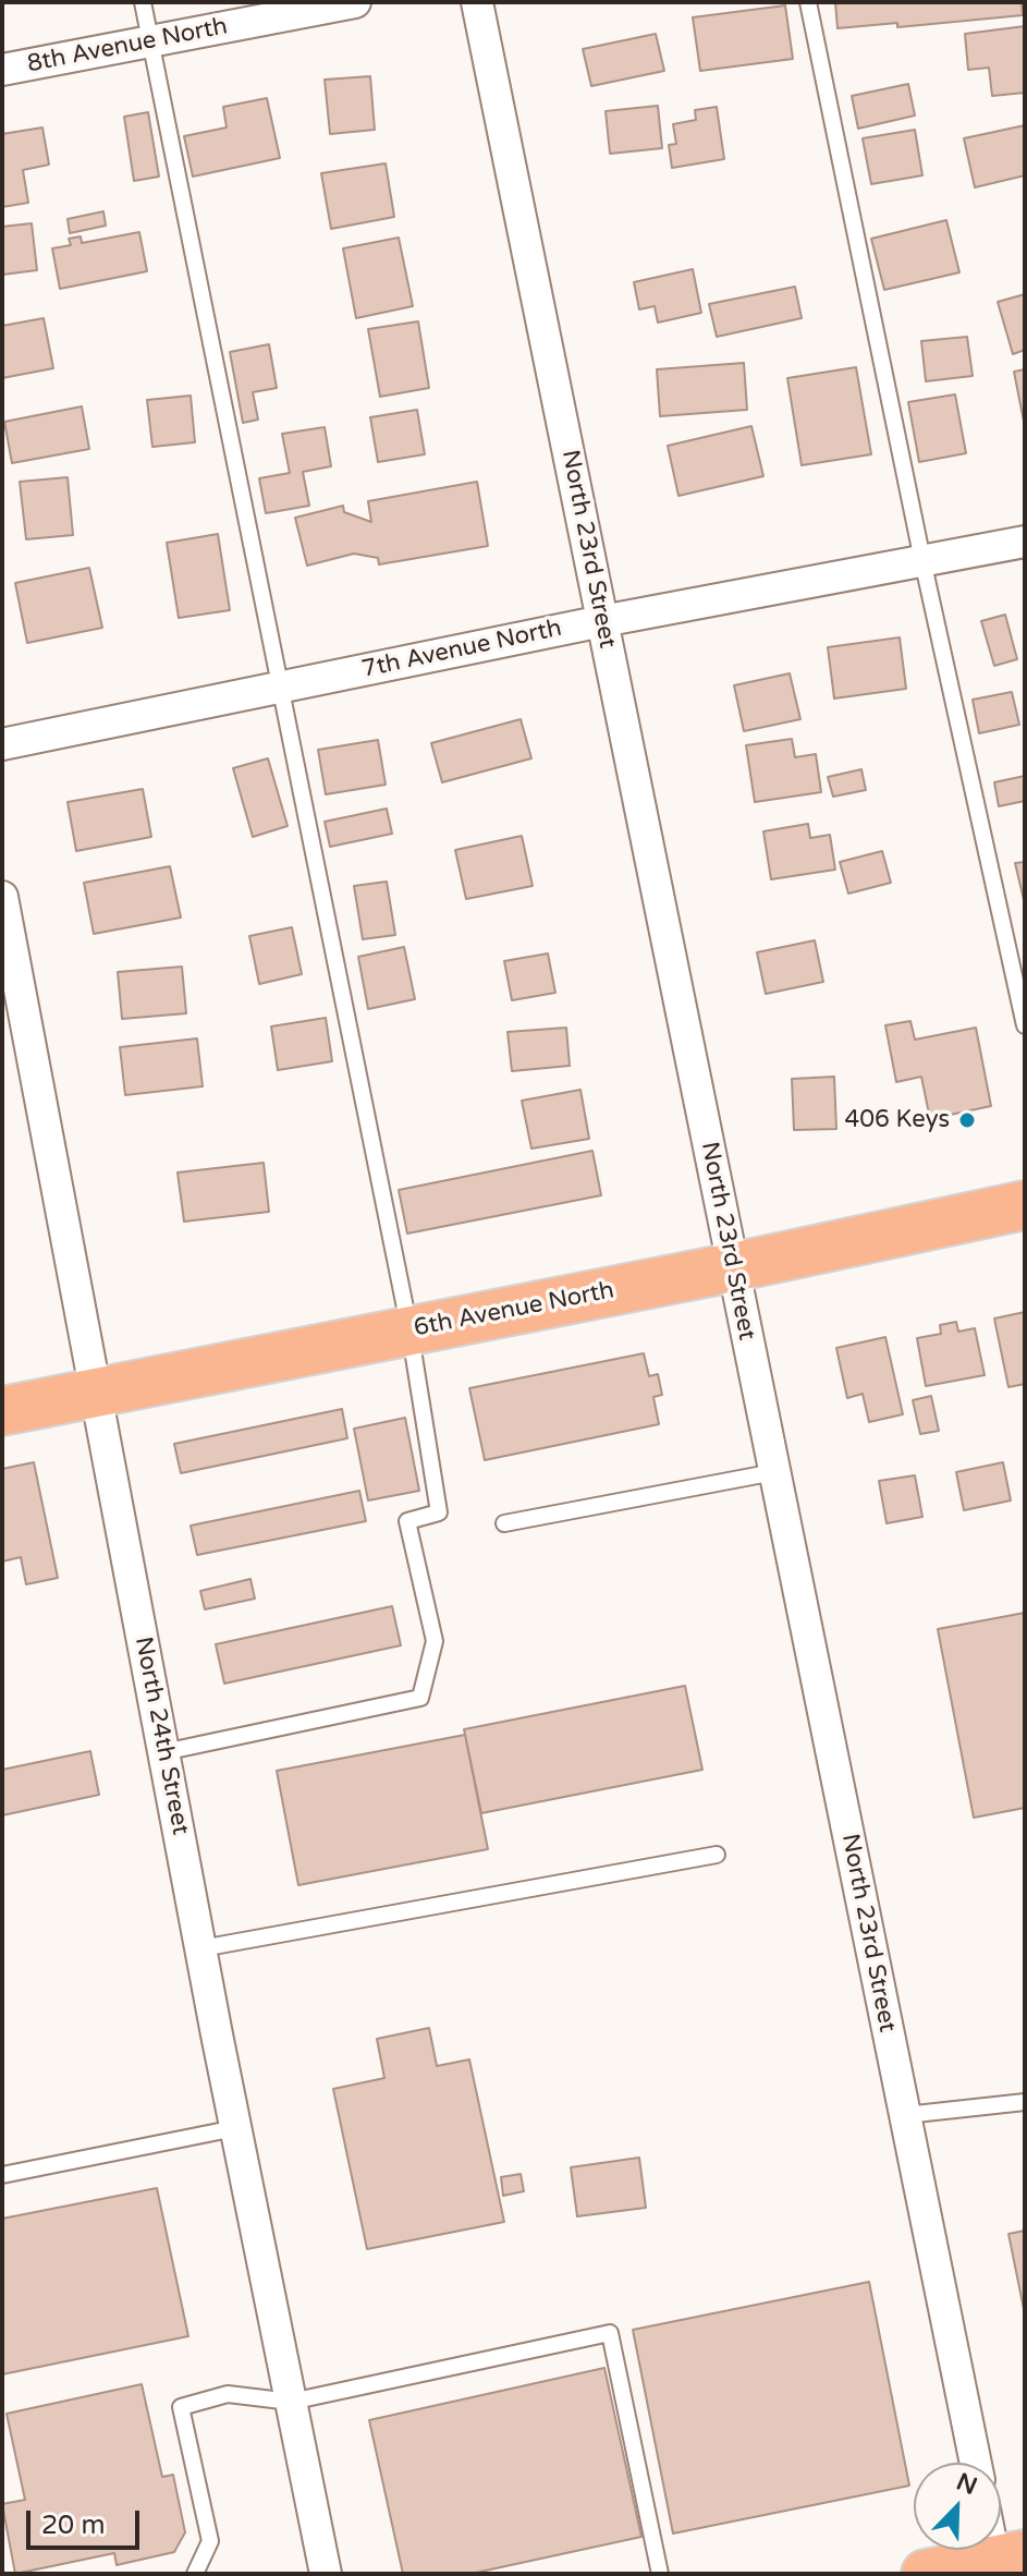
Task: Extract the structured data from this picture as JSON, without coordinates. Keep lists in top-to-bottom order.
{
  "streets": {
    "main road": ["6th Avenue North"],
    "street": [
      "8th Avenue North",
      "North 23rd Street",
      "7th Avenue North",
      "North 24th Street"
    ]
  },
  "crossings": [
    ["North 23rd Street", "7th Avenue North"],
    ["North 23rd Street", "6th Avenue North"],
    ["6th Avenue North", "North 24th Street"]
  ],
  "places": ["406 Keys"],
  "scale_bar": "20 m",
  "north": "top right"
}
